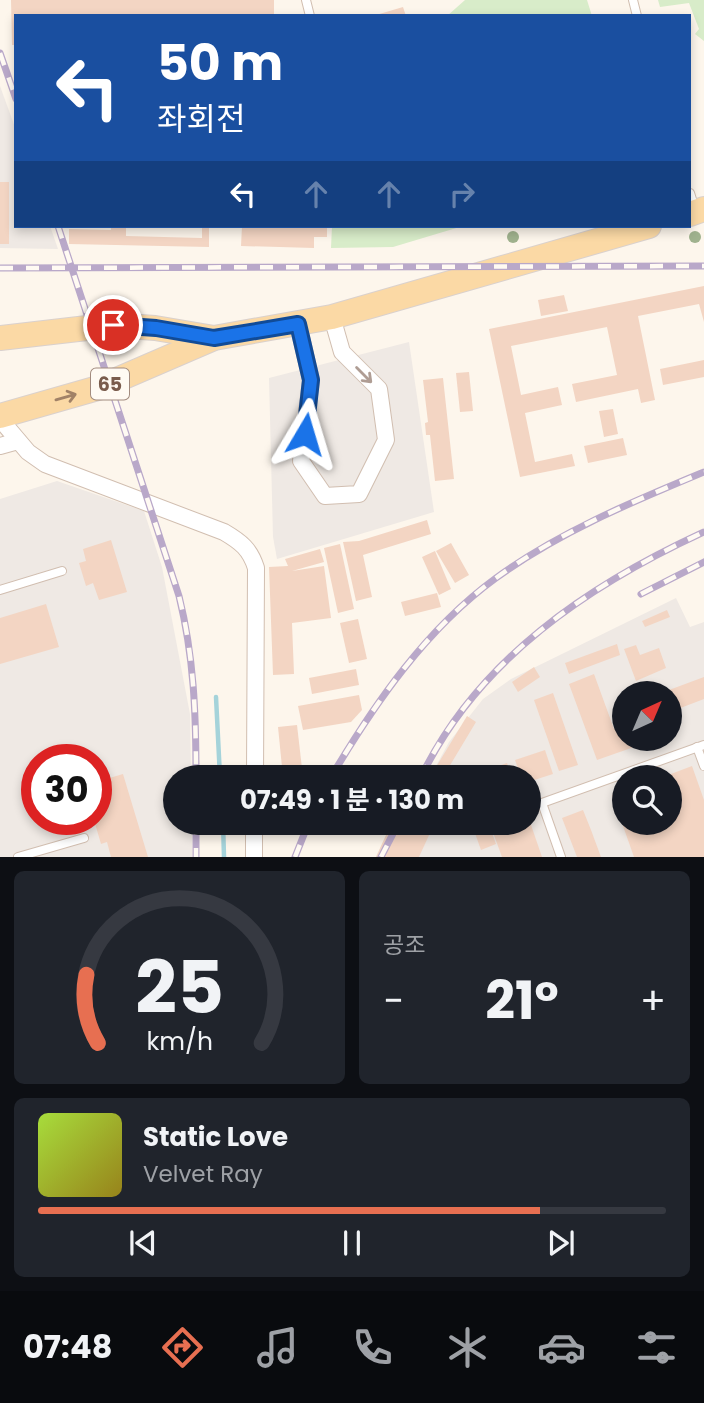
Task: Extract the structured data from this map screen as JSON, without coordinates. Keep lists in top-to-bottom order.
{
  "streets": {
    "main road": ["65"]
  },
  "north": "top right",
  "page": {
    "turn": ["50 m", "좌회전"],
    "limit": "30",
    "trip": "07:49 · 1 분 · 130 m",
    "tile": "공조",
    "heat": ["−", "21°", "+"],
    "song": ["Static Love", "Velvet Ray"],
    "tabs": "07:48",
    "gauge": ["25", "km/h"]
  }
}
